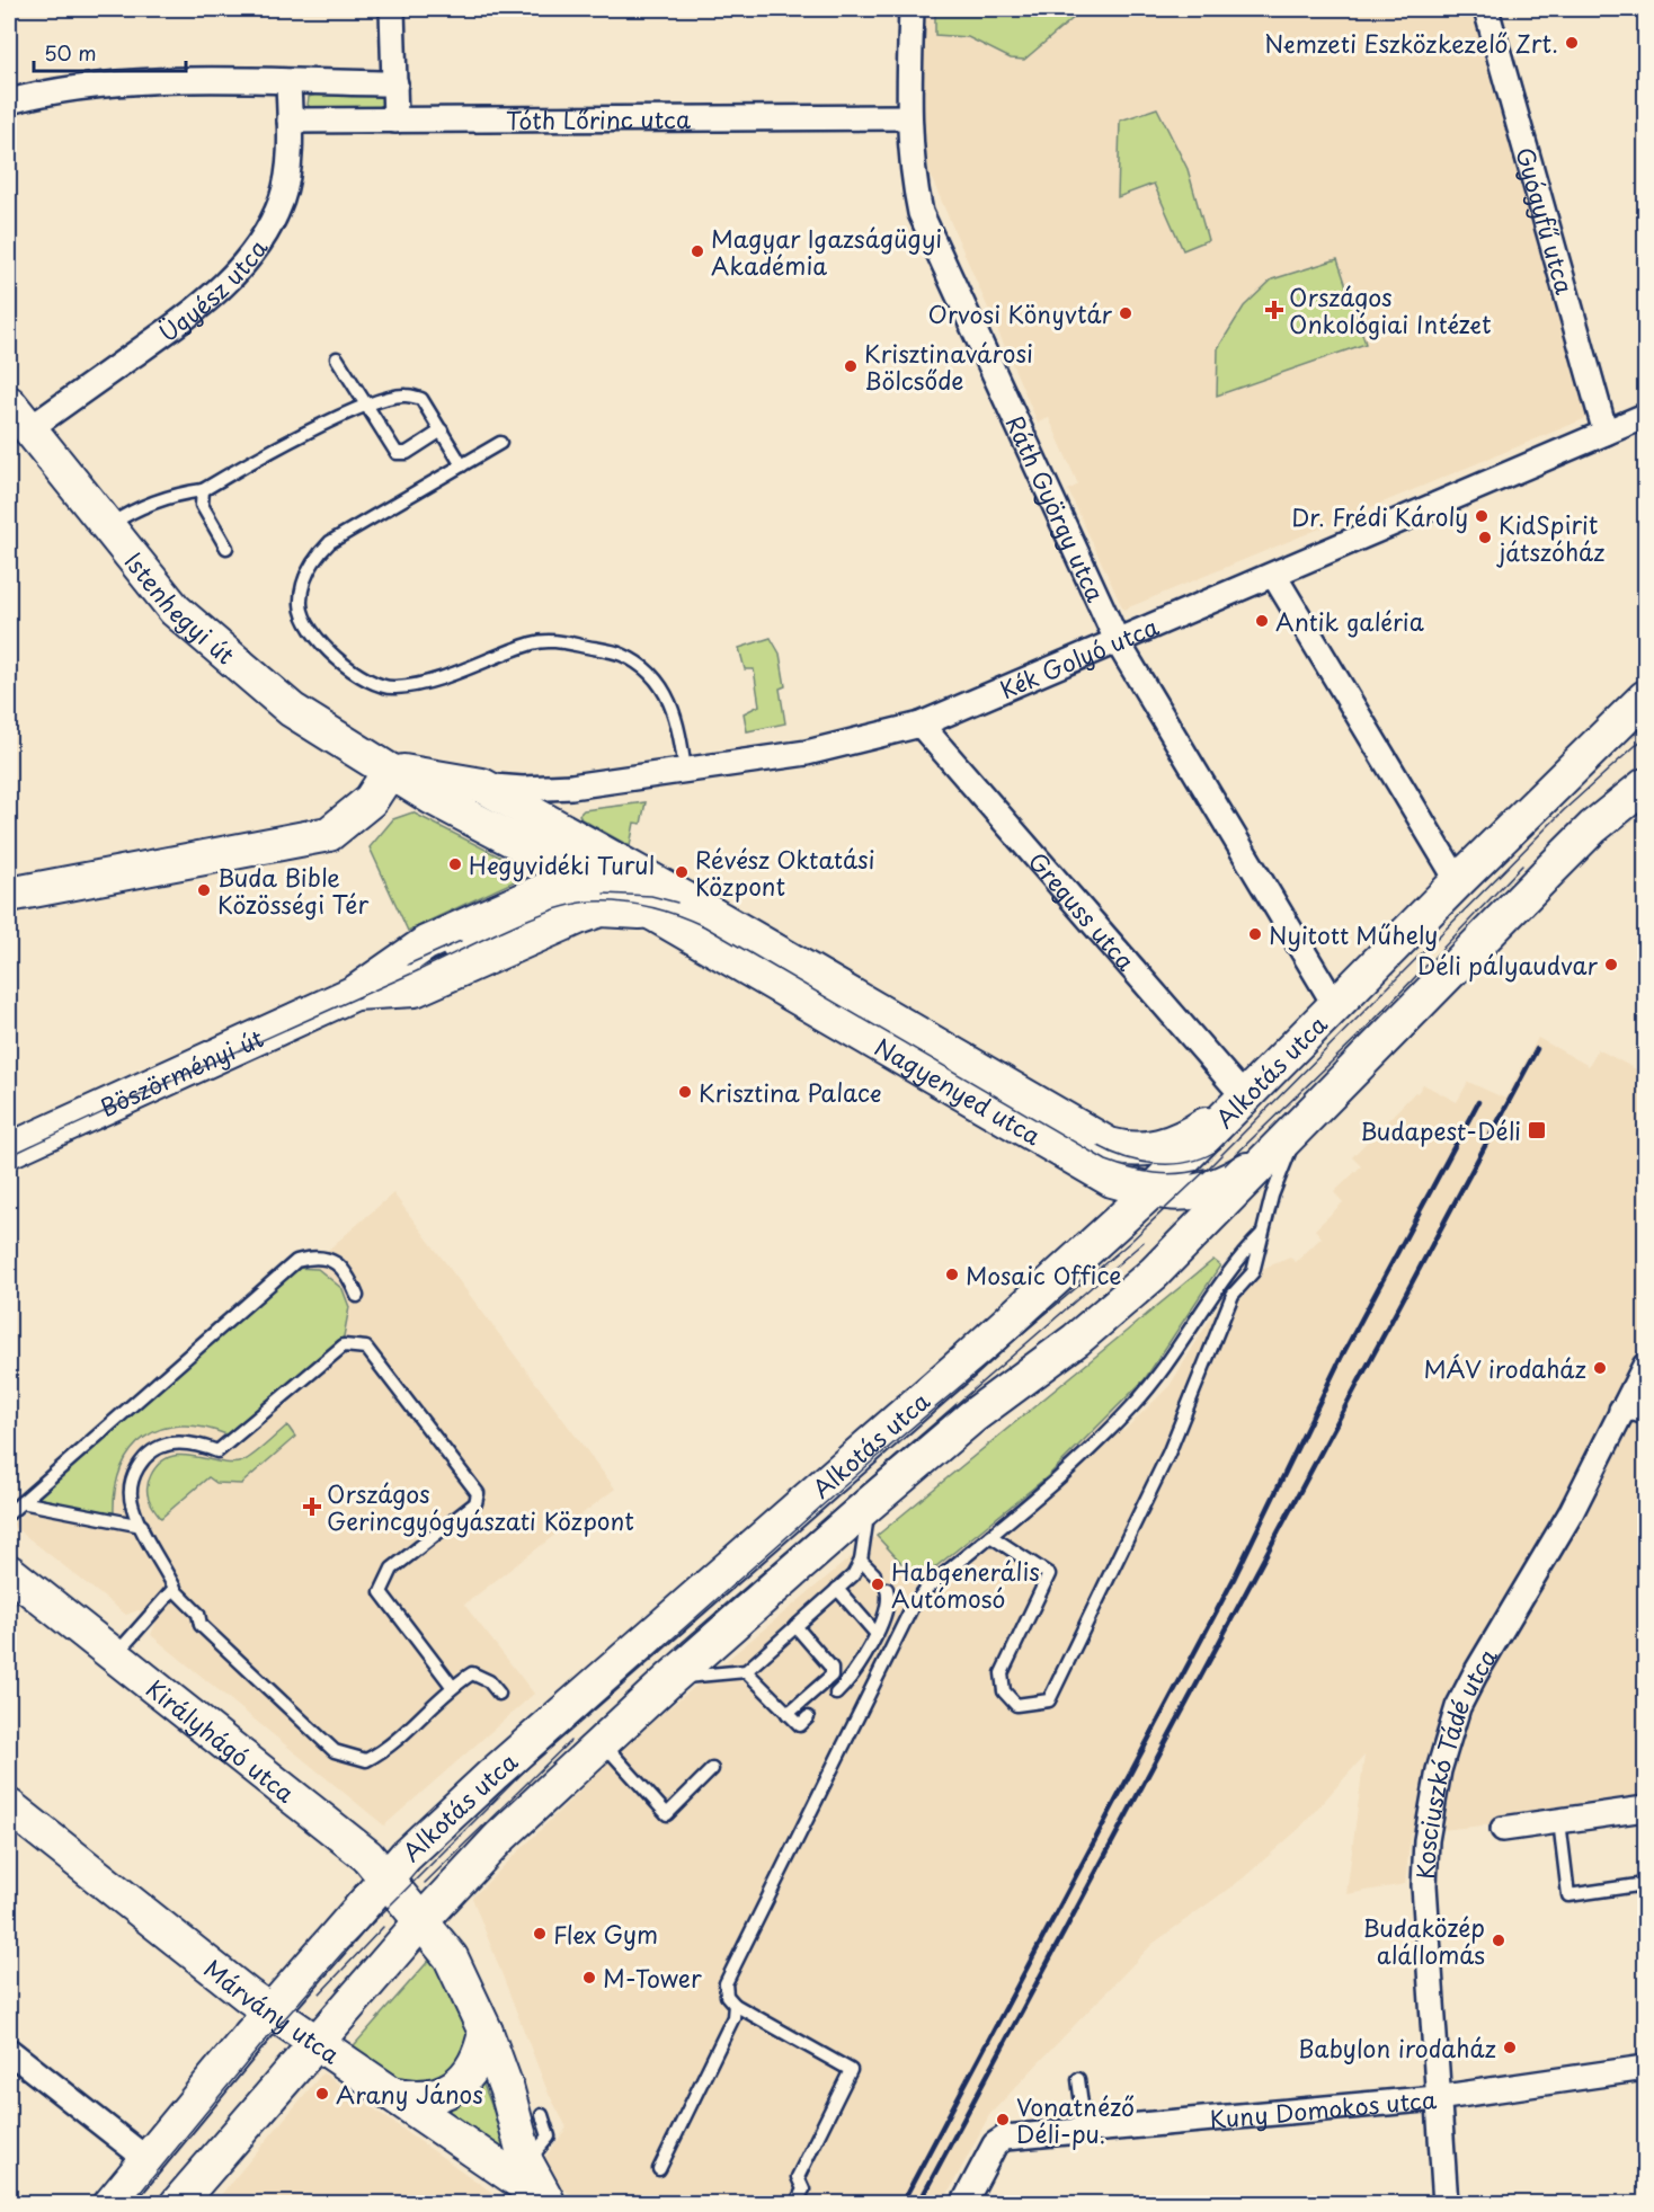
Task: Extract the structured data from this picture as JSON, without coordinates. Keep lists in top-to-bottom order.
{
  "streets": {
    "street": [
      "Tóth Lőrinc utca",
      "Gyógyfű utca",
      "Ügyész utca",
      "Ráth György utca",
      "Istenhegyi út",
      "Kék Golyó utca",
      "Greguss utca",
      "Alkotás utca",
      "Böszörményi út",
      "Nagyenyed utca",
      "Királyhágó utca",
      "Kosciuszkó Tádé utca",
      "Márvány utca",
      "Kuny Domokos utca"
    ]
  },
  "crossings": [
    ["Tóth Lőrinc utca", "Ügyész utca"],
    ["Tóth Lőrinc utca", "Ráth György utca"],
    ["Gyógyfű utca", "Kék Golyó utca"],
    ["Ügyész utca", "Istenhegyi út"],
    ["Ráth György utca", "Kék Golyó utca"],
    ["Ráth György utca", "Alkotás utca"],
    ["Istenhegyi út", "Kék Golyó utca"],
    ["Istenhegyi út", "Böszörményi út"],
    ["Istenhegyi út", "Nagyenyed utca"],
    ["Kék Golyó utca", "Greguss utca"],
    ["Greguss utca", "Alkotás utca"],
    ["Greguss utca", "Nagyenyed utca"],
    ["Alkotás utca", "Nagyenyed utca"],
    ["Alkotás utca", "Királyhágó utca"],
    ["Alkotás utca", "Márvány utca"],
    ["Böszörményi út", "Nagyenyed utca"],
    ["Királyhágó utca", "Márvány utca"],
    ["Kosciuszkó Tádé utca", "Kuny Domokos utca"]
  ],
  "places": {
    "other": [
      "Nemzeti Eszközkezelő Zrt.",
      "Magyar Igazságügyi Akadémia",
      "Orvosi Könyvtár",
      "Krisztinavárosi Bölcsőde",
      "Dr. Frédi Károly",
      "KidSpirit játszóház",
      "Antik galéria",
      "Hegyvidéki Turul",
      "Révész Oktatási Központ",
      "Buda Bible Közösségi Tér",
      "Nyitott Műhely",
      "Déli pályaudvar",
      "Krisztina Palace",
      "Mosaic Office",
      "MÁV irodaház",
      "Habgenerális Autómosó",
      "Flex Gym",
      "Budaközép alállomás",
      "M-Tower",
      "Babylon irodaház",
      "Arany János",
      "Vonatnéző Déli-pu."
    ],
    "health": ["Országos Onkológiai Intézet", "Országos Gerincgyógyászati Központ"],
    "transit": ["Budapest-Déli"]
  },
  "scale_bar": "50 m"
}
